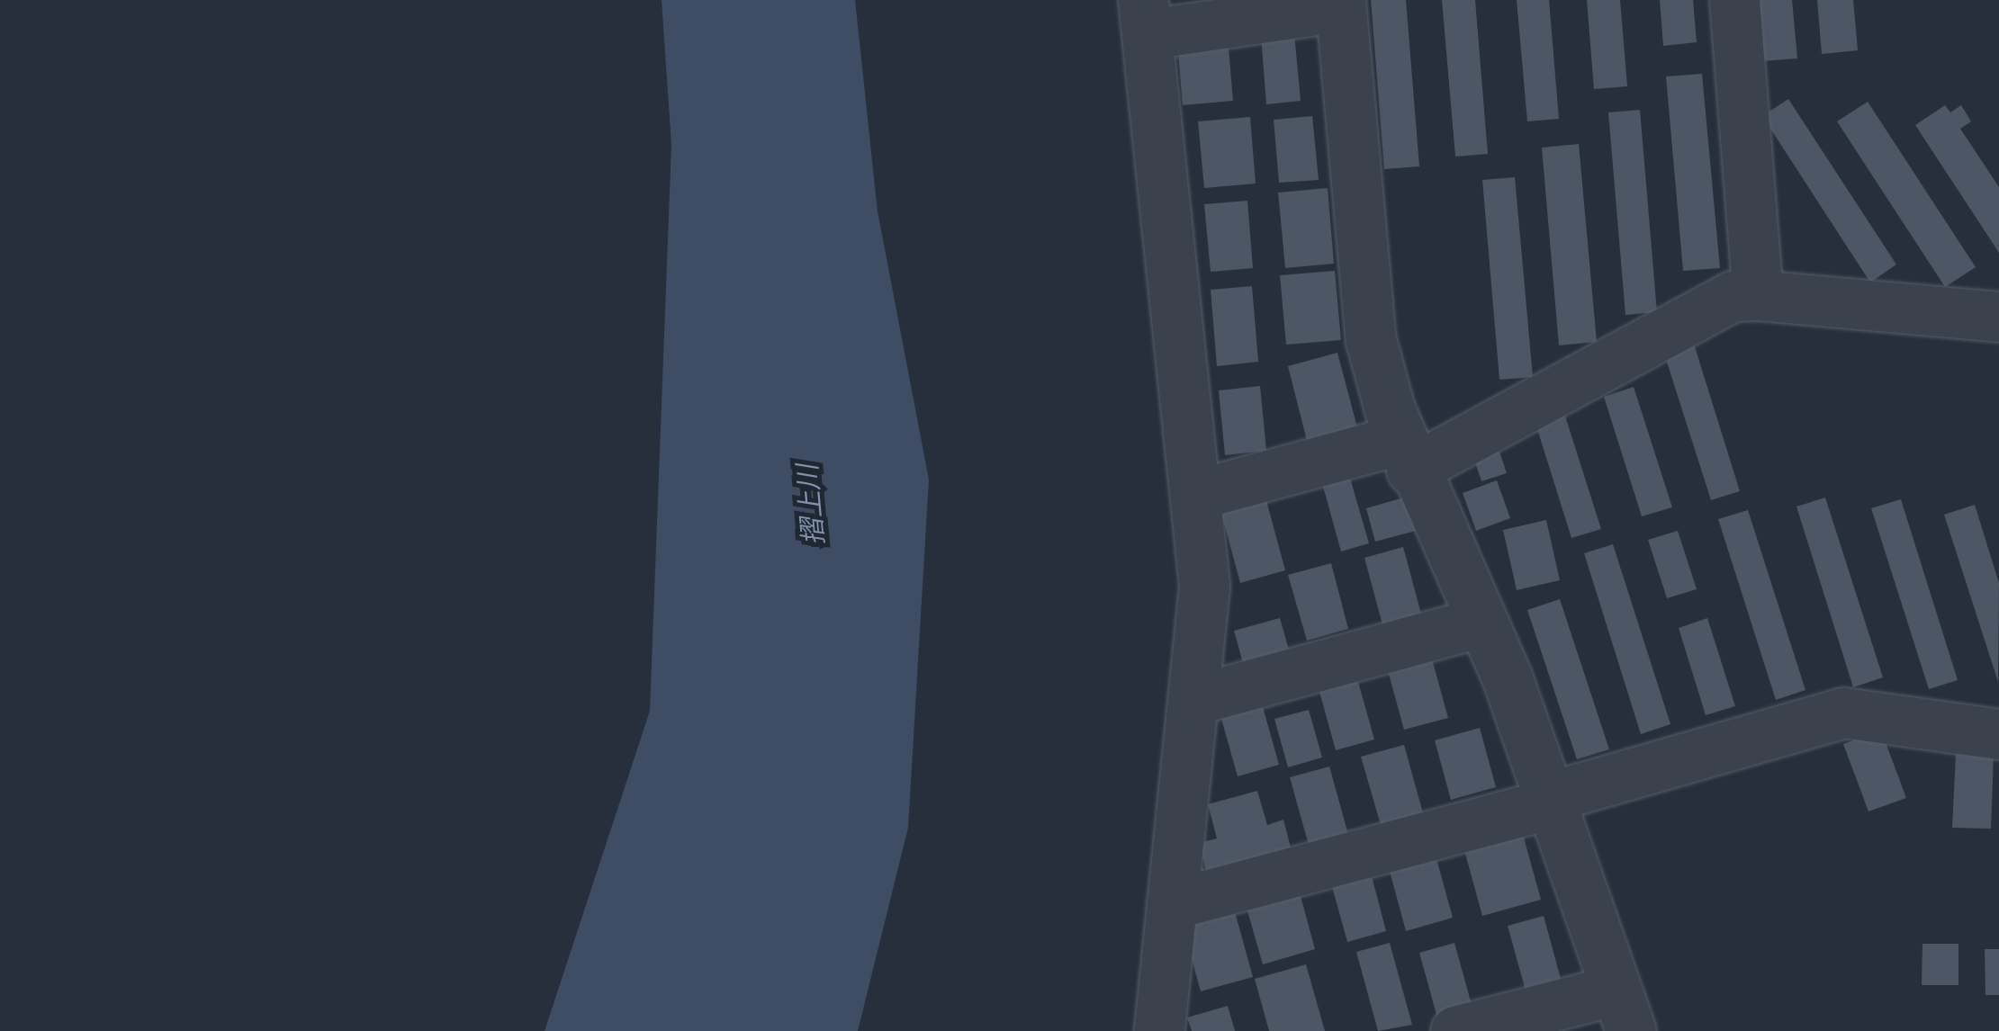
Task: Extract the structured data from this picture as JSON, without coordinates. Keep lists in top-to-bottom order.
{
  "water": ["摺上川"]
}
